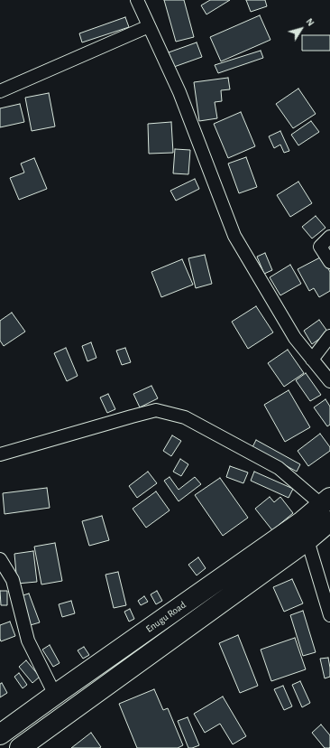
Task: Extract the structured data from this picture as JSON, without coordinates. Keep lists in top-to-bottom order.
{
  "streets": {
    "main road": ["Enugu Road"]
  },
  "north": "top right"
}
